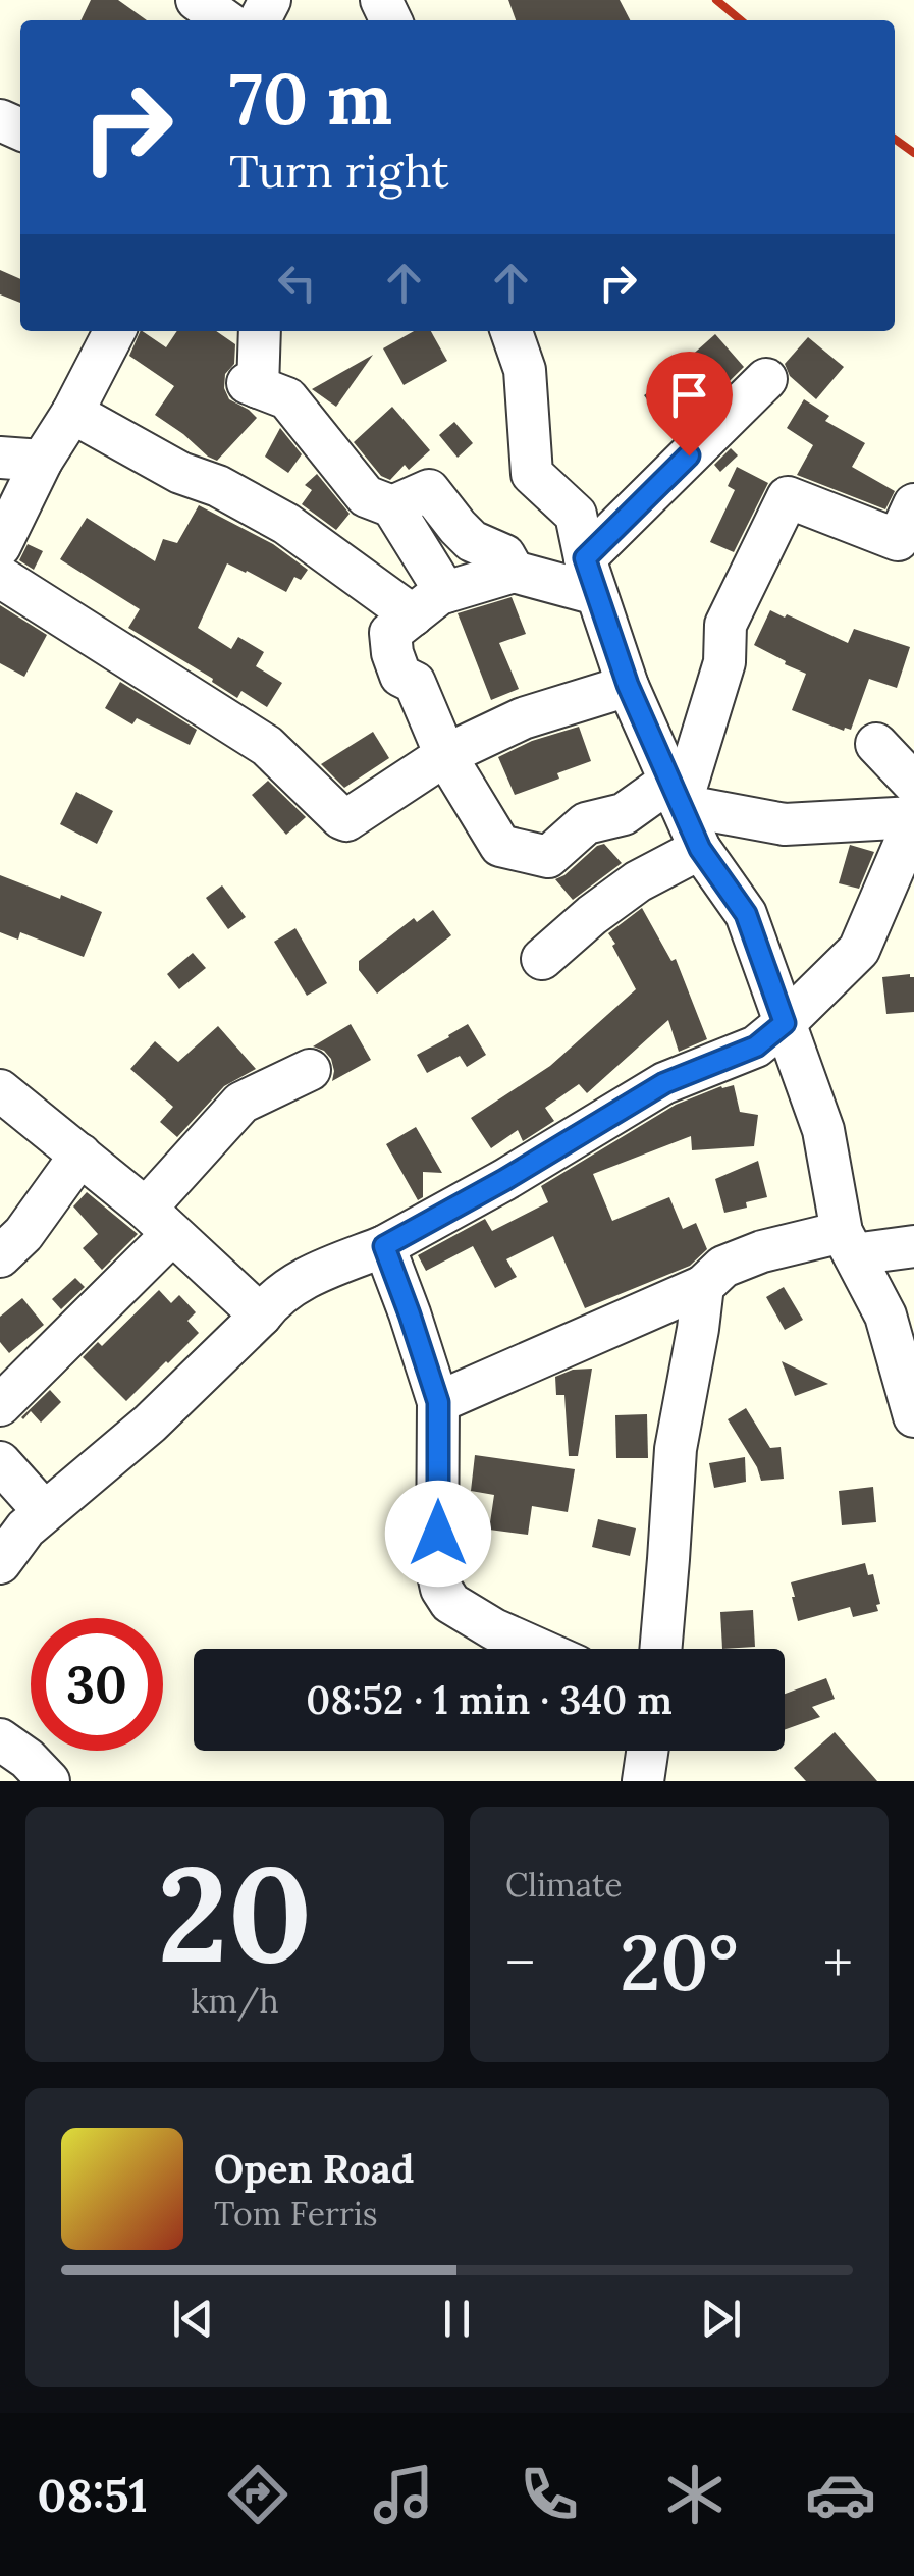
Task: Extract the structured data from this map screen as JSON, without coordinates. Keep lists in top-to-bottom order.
{
  "page": {
    "turn": ["70 m", "Turn right"],
    "limit": "30",
    "trip": "08:52 · 1 min · 340 m",
    "tile": [
      ["20", "km/h"],
      "Climate"
    ],
    "heat": ["−", "20°", "+"],
    "song": ["Open Road", "Tom Ferris"],
    "tabs": "08:51"
  }
}
